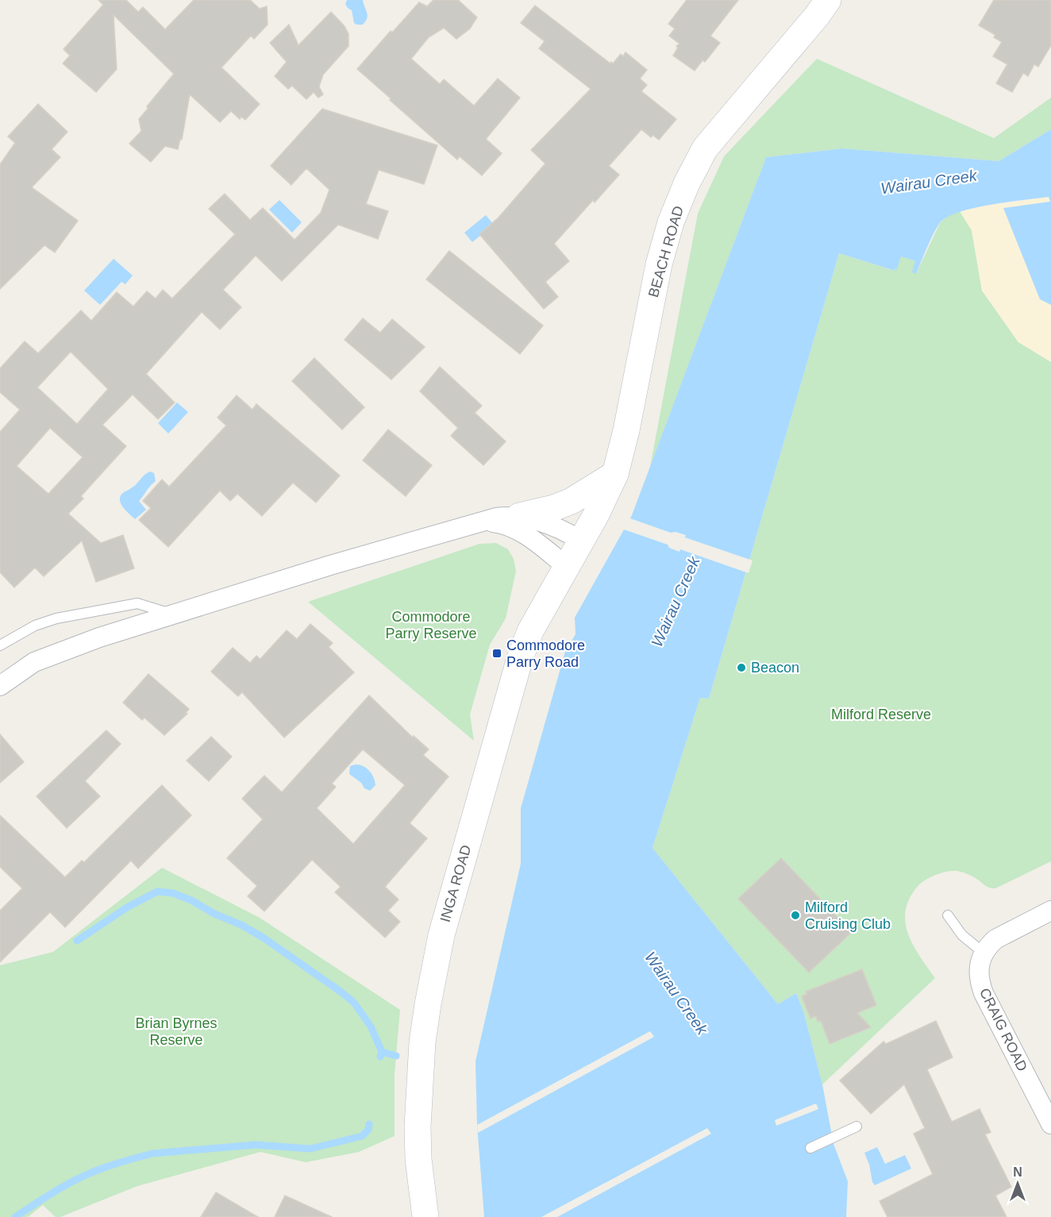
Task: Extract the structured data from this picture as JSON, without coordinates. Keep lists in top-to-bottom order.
{
  "streets": {
    "main road": ["BEACH ROAD", "INGA ROAD"],
    "street": ["CRAIG ROAD"]
  },
  "crossings": [
    ["BEACH ROAD", "INGA ROAD"]
  ],
  "water": ["Wairau Creek"],
  "parks": ["Commodore Parry Reserve", "Milford Reserve", "Brian Byrnes Reserve"],
  "places": {
    "transit": ["Commodore Parry Road"],
    "other": ["Beacon", "Milford Cruising Club"]
  },
  "north": "top"
}
